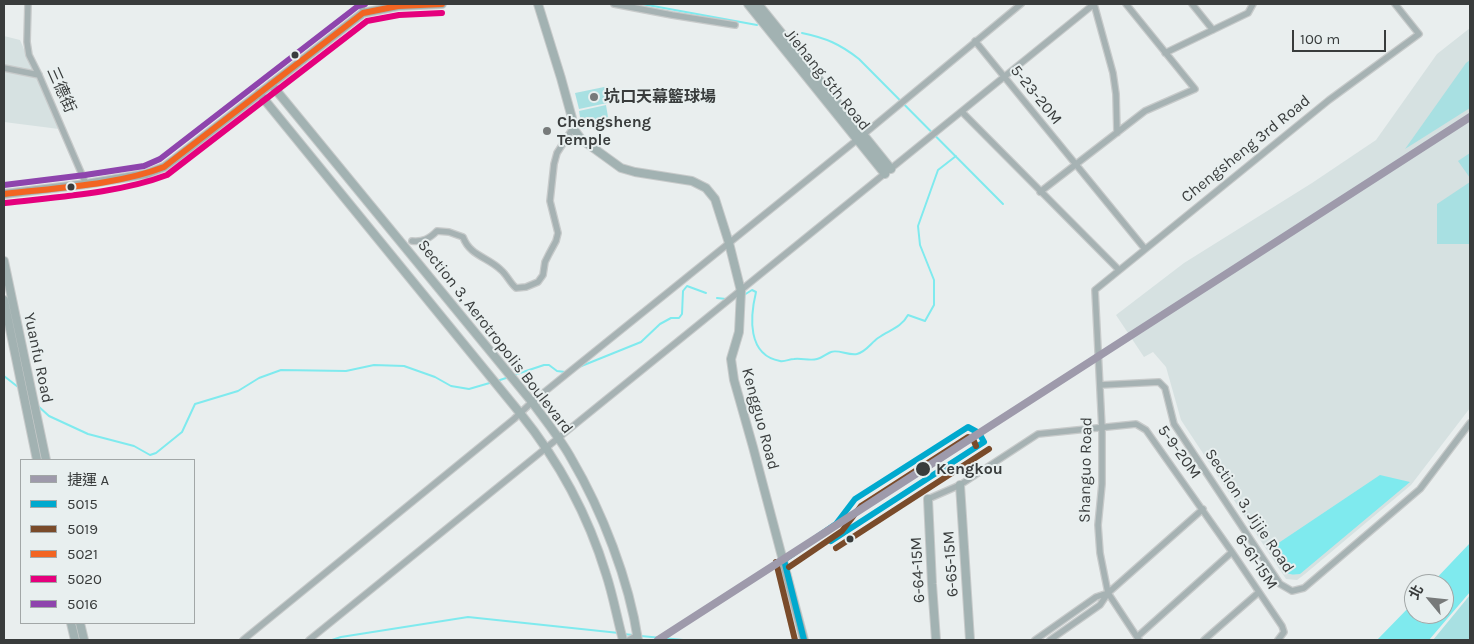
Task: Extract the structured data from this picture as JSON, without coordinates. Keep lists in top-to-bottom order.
{
  "streets": {
    "street": [
      "Jiehang 5th Road",
      "三德街",
      "5-23-20M",
      "Chengsheng 3rd Road",
      "Section 3, Aerotropolis Boulevard",
      "Yuanfu Road",
      "Kengguo Road",
      "5-9-20M",
      "Shanguo Road",
      "Section 3, Jijie Road",
      "6-61-15M",
      "6-65-15M",
      "6-64-15M"
    ]
  },
  "crossings": [
    ["5-23-20M", "Chengsheng 3rd Road"],
    ["Chengsheng 3rd Road", "Shanguo Road"],
    ["5-9-20M", "Shanguo Road"],
    ["5-9-20M", "6-61-15M"],
    ["5-9-20M", "6-65-15M"],
    ["5-9-20M", "6-64-15M"],
    ["Shanguo Road", "Section 3, Jijie Road"]
  ],
  "places": ["坑口天幕籃球場", "Chengsheng Temple", "Kengkou"],
  "lines": [
    "transit line 5021",
    "transit line 5016",
    "transit line 5020",
    "metro line A",
    "transit line 5015",
    "transit line 5019"
  ],
  "legend": [
    "捷運 A",
    "5015",
    "5019",
    "5021",
    "5020",
    "5016"
  ],
  "scale_bar": "100 m",
  "north": "top left"
}
